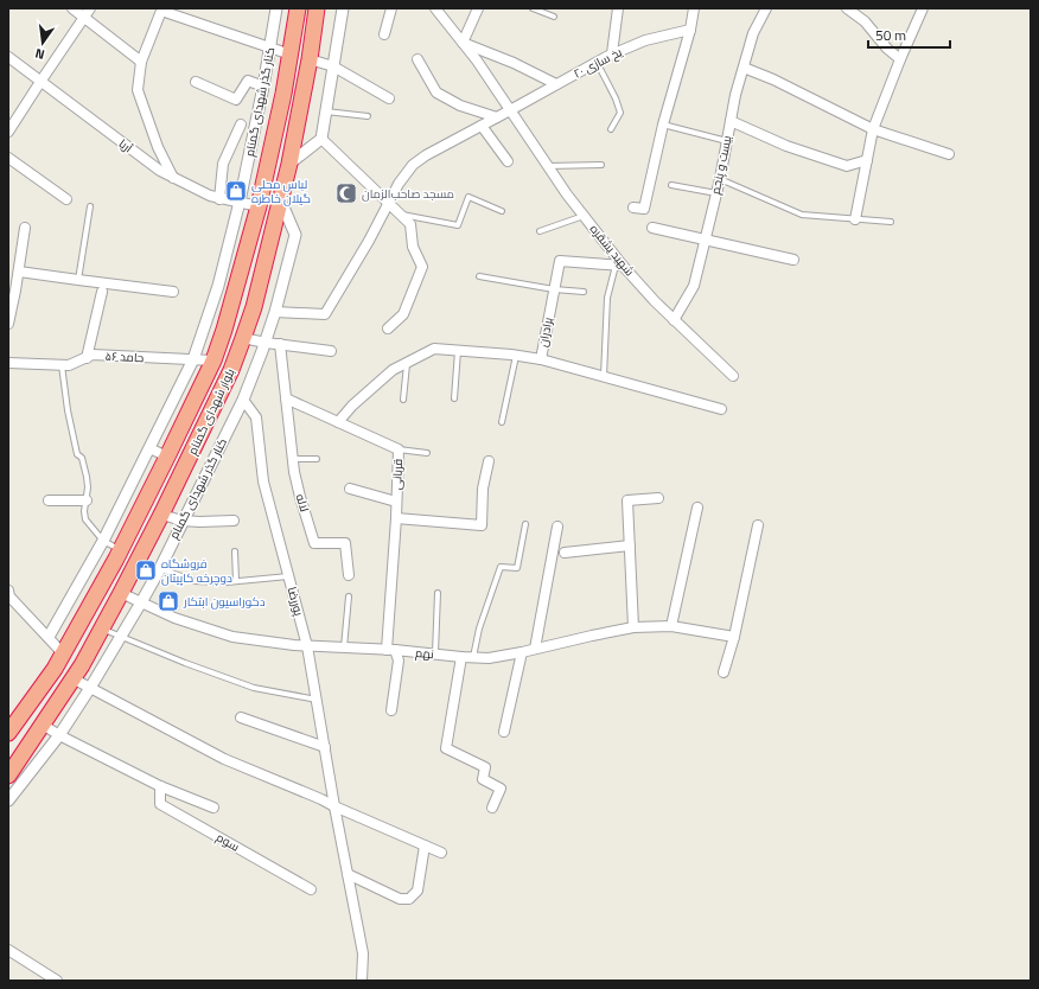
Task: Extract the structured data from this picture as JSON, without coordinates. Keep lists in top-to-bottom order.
{
  "streets": {
    "highway": ["بلوار شهدای گمنام"],
    "street": [
      "یخ سازی ۲۰",
      "کنار گذر شهدای گمنام",
      "آریا",
      "بیست و پنجم",
      "شهید یشقره",
      "برادران",
      "حامد ۵۶",
      "قربانی",
      "لاله",
      "پوررضا",
      "نهم",
      "سوم"
    ]
  },
  "crossings": [
    ["یخ سازی ۲۰", "کنار گذر شهدای گمنام"],
    ["یخ سازی ۲۰", "شهید یشقره"],
    ["کنار گذر شهدای گمنام", "آریا"],
    ["کنار گذر شهدای گمنام", "حامد ۵۶"],
    ["کنار گذر شهدای گمنام", "بلوار شهدای گمنام"],
    ["کنار گذر شهدای گمنام", "پوررضا"],
    ["کنار گذر شهدای گمنام", "نهم"],
    ["آریا", "بلوار شهدای گمنام"],
    ["بیست و پنجم", "شهید یشقره"],
    ["شهید یشقره", "برادران"],
    ["حامد ۵۶", "بلوار شهدای گمنام"],
    ["بلوار شهدای گمنام", "نهم"],
    ["قربانی", "لاله"],
    ["قربانی", "نهم"],
    ["پوررضا", "نهم"]
  ],
  "places": {
    "shop": ["لباس محلی گیلان خاطره", "فروشگاه دوچرخه کاپیتان", "دکوراسیون ابتکار"],
    "mosque": ["مسجد صاحب‌الزمان"]
  },
  "scale_bar": "50 m",
  "north": "bottom"
}
